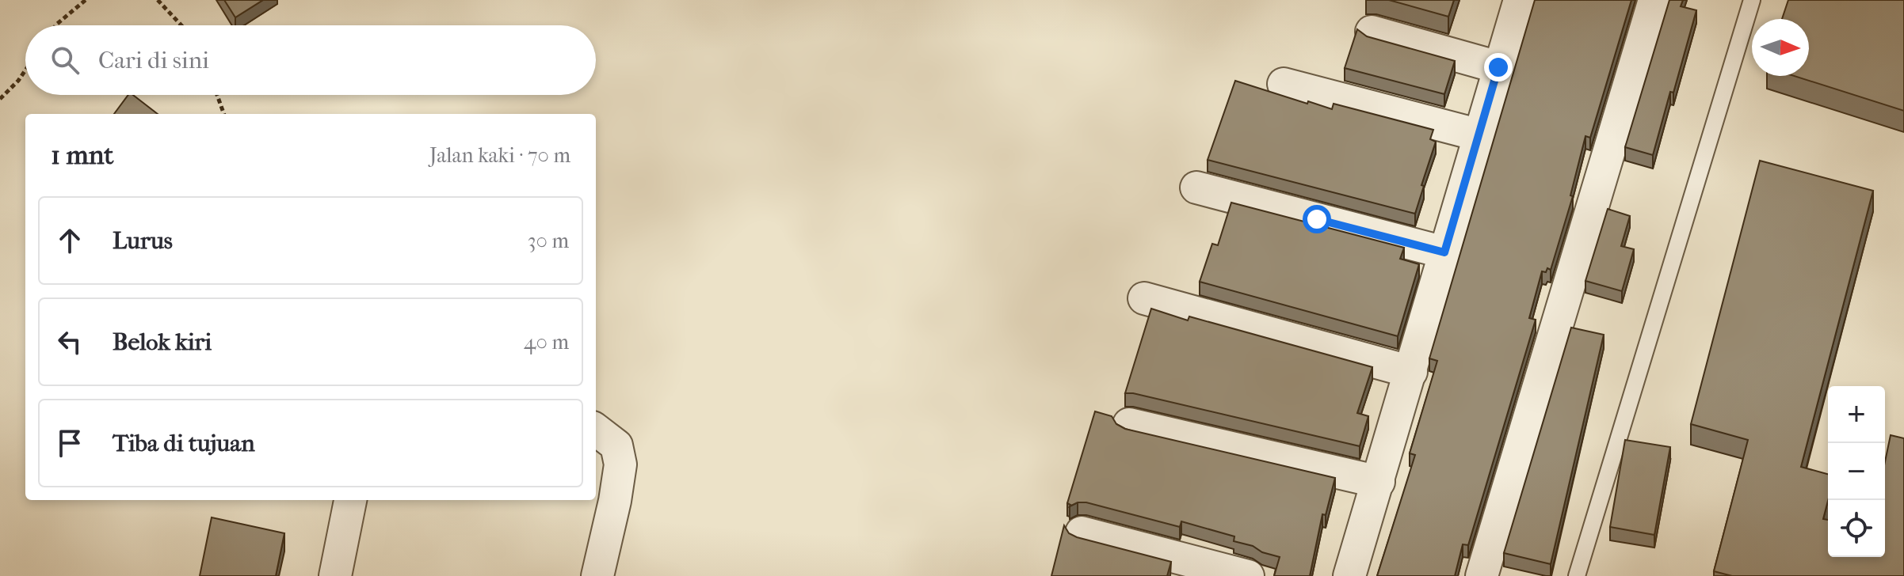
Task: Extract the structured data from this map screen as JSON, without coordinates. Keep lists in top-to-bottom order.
{
  "north": "right",
  "page": {
    "search": "Cari di sini",
    "heading": ["1 mnt", "Jalan kaki · 70 m"],
    "list": [
      ["Lurus", "30 m"],
      ["Belok kiri", "40 m"],
      "Tiba di tujuan"
    ],
    "map_buttons": ["+", "−"]
  }
}
